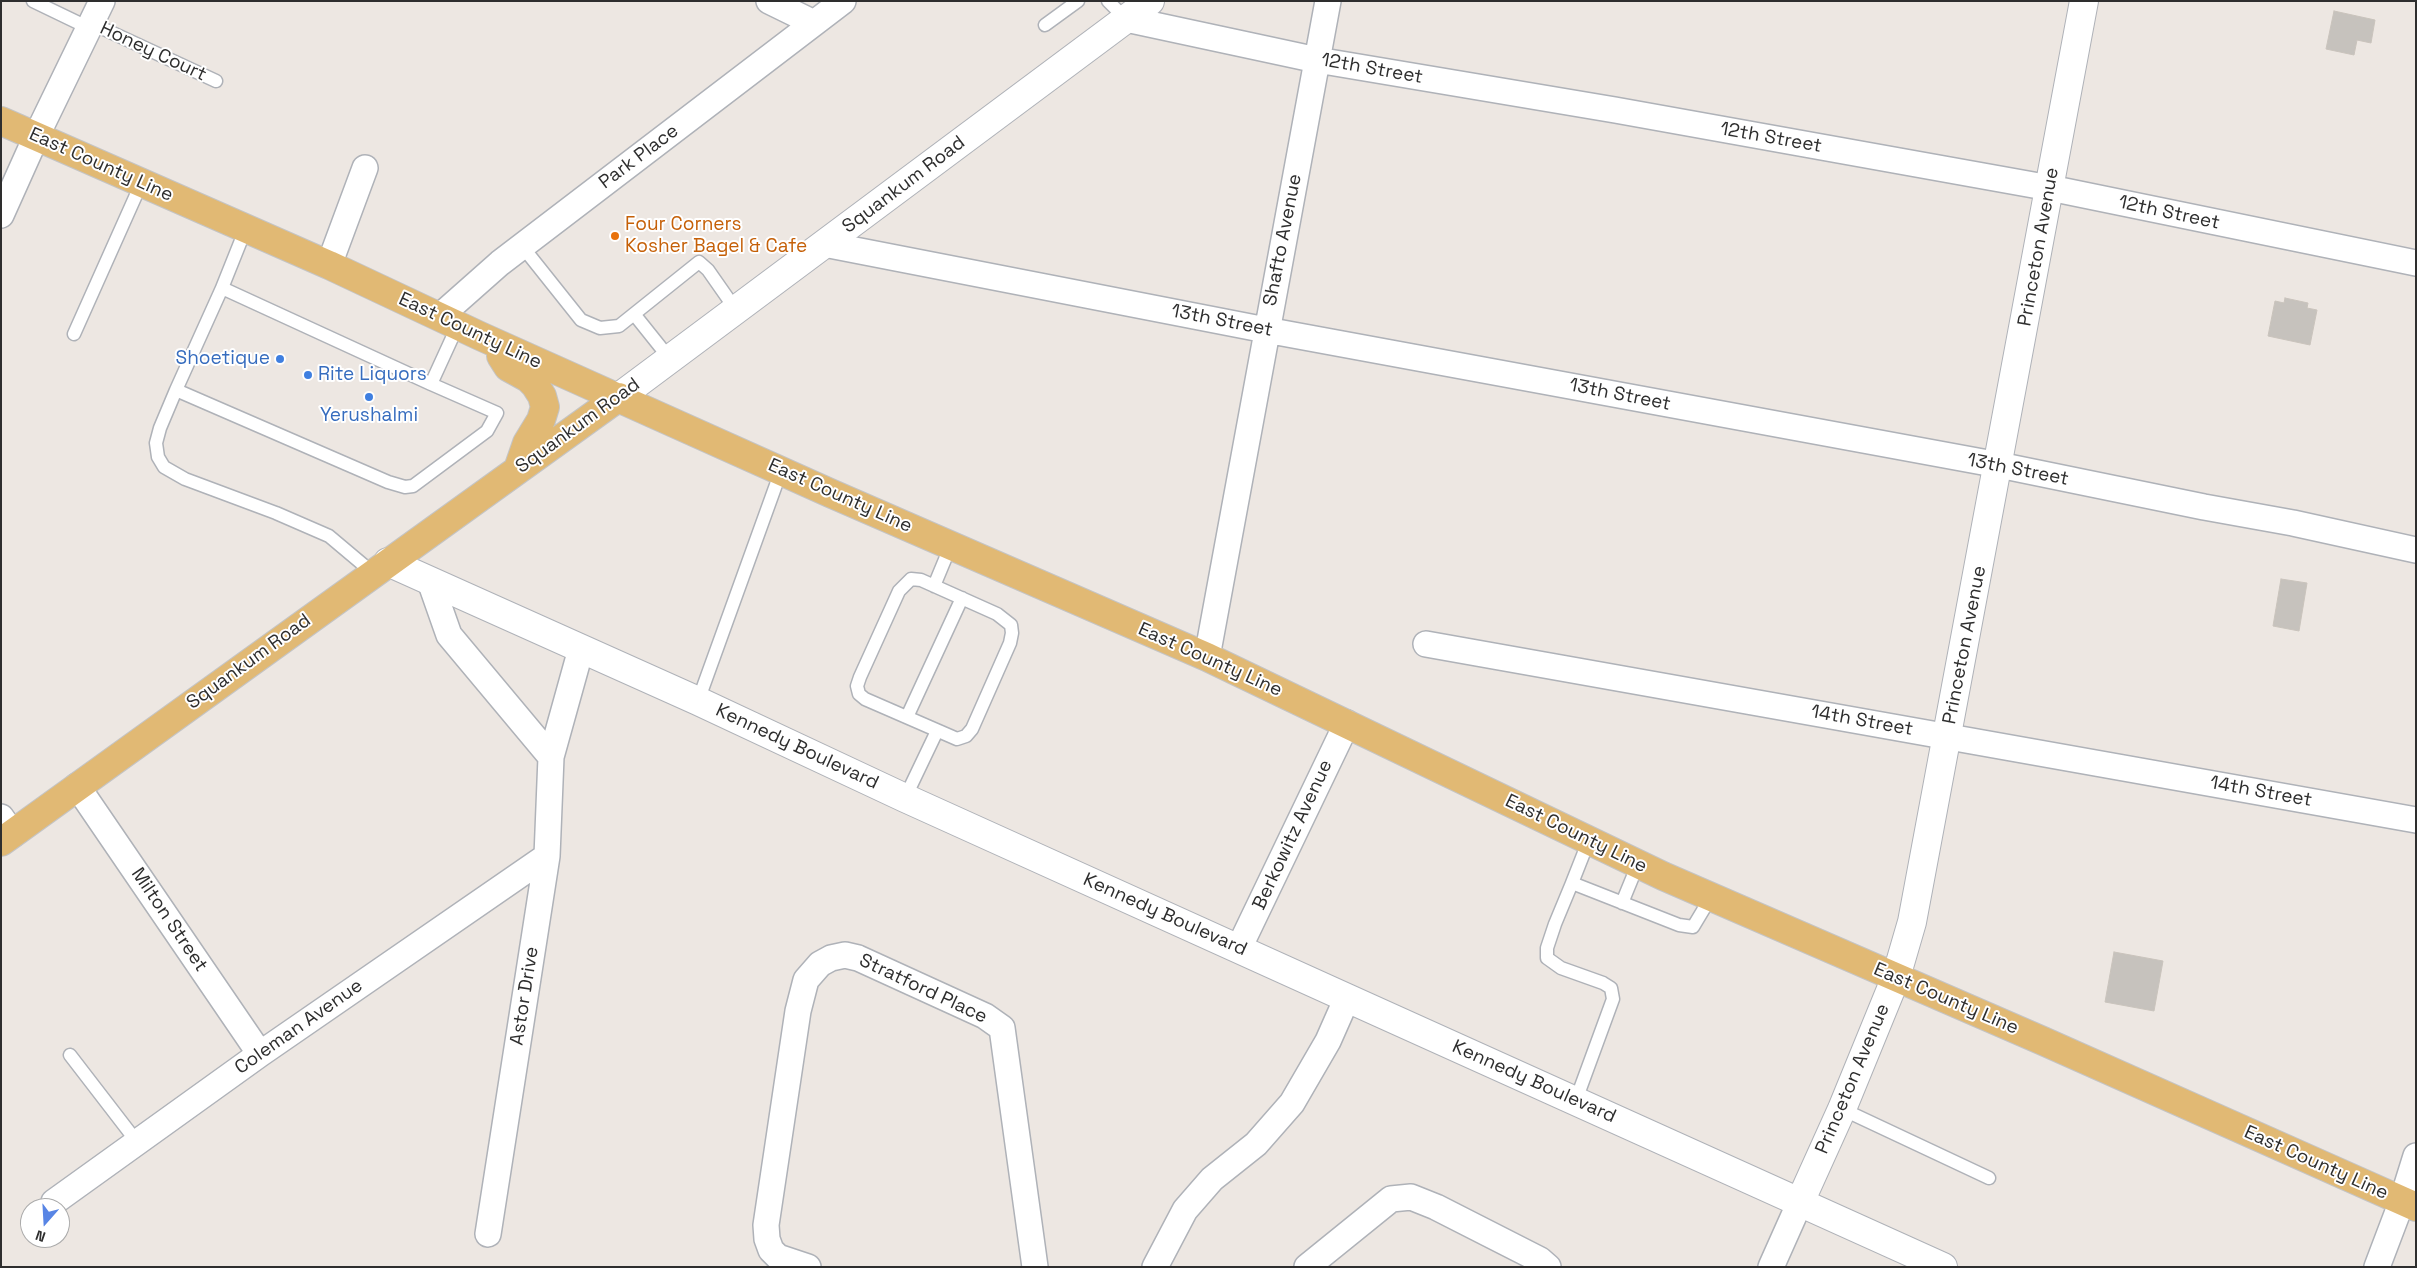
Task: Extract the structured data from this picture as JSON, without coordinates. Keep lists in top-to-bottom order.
{
  "streets": {
    "main road": ["East County Line", "Squankum Road"],
    "street": [
      "12th Street",
      "Park Place",
      "Shafto Avenue",
      "Princeton Avenue",
      "13th Street",
      "14th Street",
      "Kennedy Boulevard",
      "Berkowitz Avenue",
      "Milton Street",
      "Stratford Place",
      "Astor Drive",
      "Coleman Avenue"
    ],
    "lane": ["Honey Court"]
  },
  "crossings": [
    ["12th Street", "Squankum Road"],
    ["12th Street", "Shafto Avenue"],
    ["12th Street", "Princeton Avenue"],
    ["Park Place", "East County Line"],
    ["East County Line", "Squankum Road"],
    ["East County Line", "Shafto Avenue"],
    ["East County Line", "Princeton Avenue"],
    ["East County Line", "Berkowitz Avenue"],
    ["Squankum Road", "13th Street"],
    ["Squankum Road", "Kennedy Boulevard"],
    ["Squankum Road", "Milton Street"],
    ["Shafto Avenue", "13th Street"],
    ["Princeton Avenue", "13th Street"],
    ["Princeton Avenue", "14th Street"],
    ["Princeton Avenue", "Kennedy Boulevard"],
    ["Kennedy Boulevard", "Berkowitz Avenue"],
    ["Kennedy Boulevard", "Astor Drive"],
    ["Milton Street", "Coleman Avenue"],
    ["Astor Drive", "Coleman Avenue"]
  ],
  "places": [
    "Four Corners Kosher Bagel & Cafe",
    "Shoetique",
    "Rite Liquors",
    "Yerushalmi"
  ],
  "north": "bottom"
}
